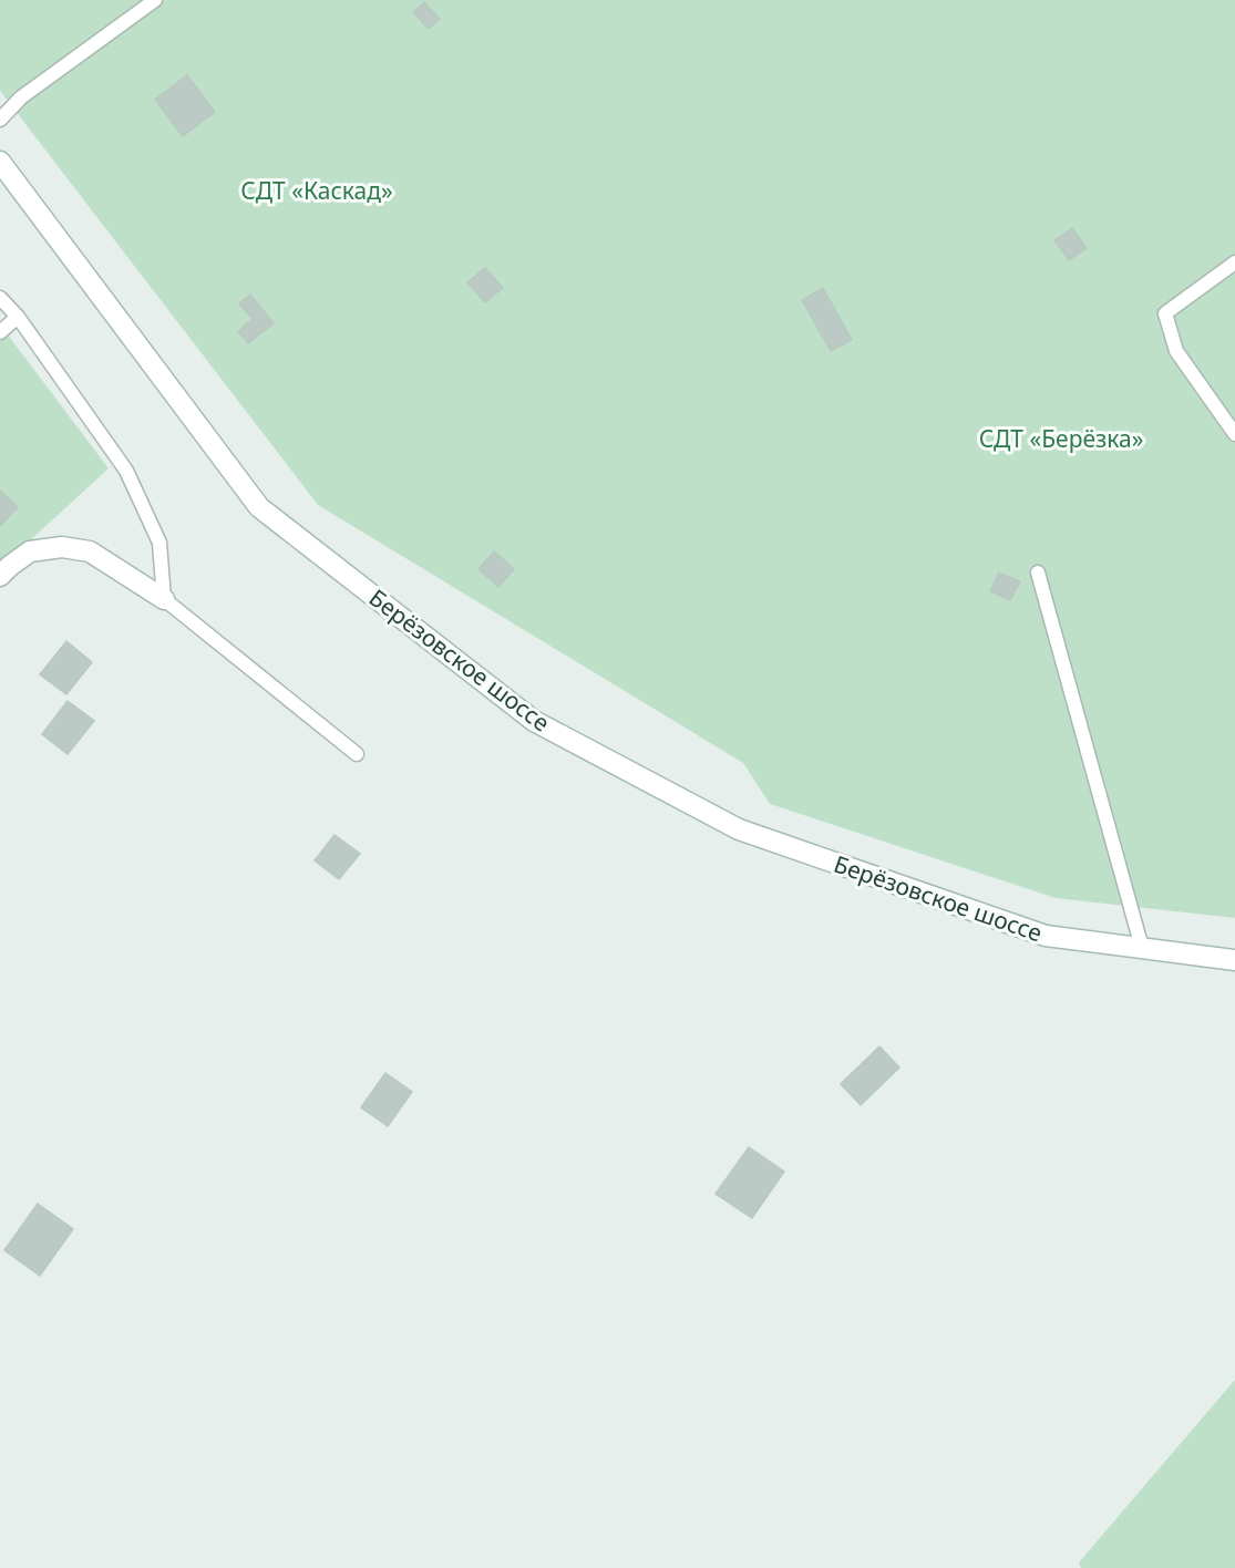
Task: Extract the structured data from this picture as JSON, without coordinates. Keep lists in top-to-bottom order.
{
  "streets": {
    "street": ["Берёзовское шоссе"]
  },
  "parks": ["СДТ «Каскад»", "СДТ «Берёзка»"]
}
